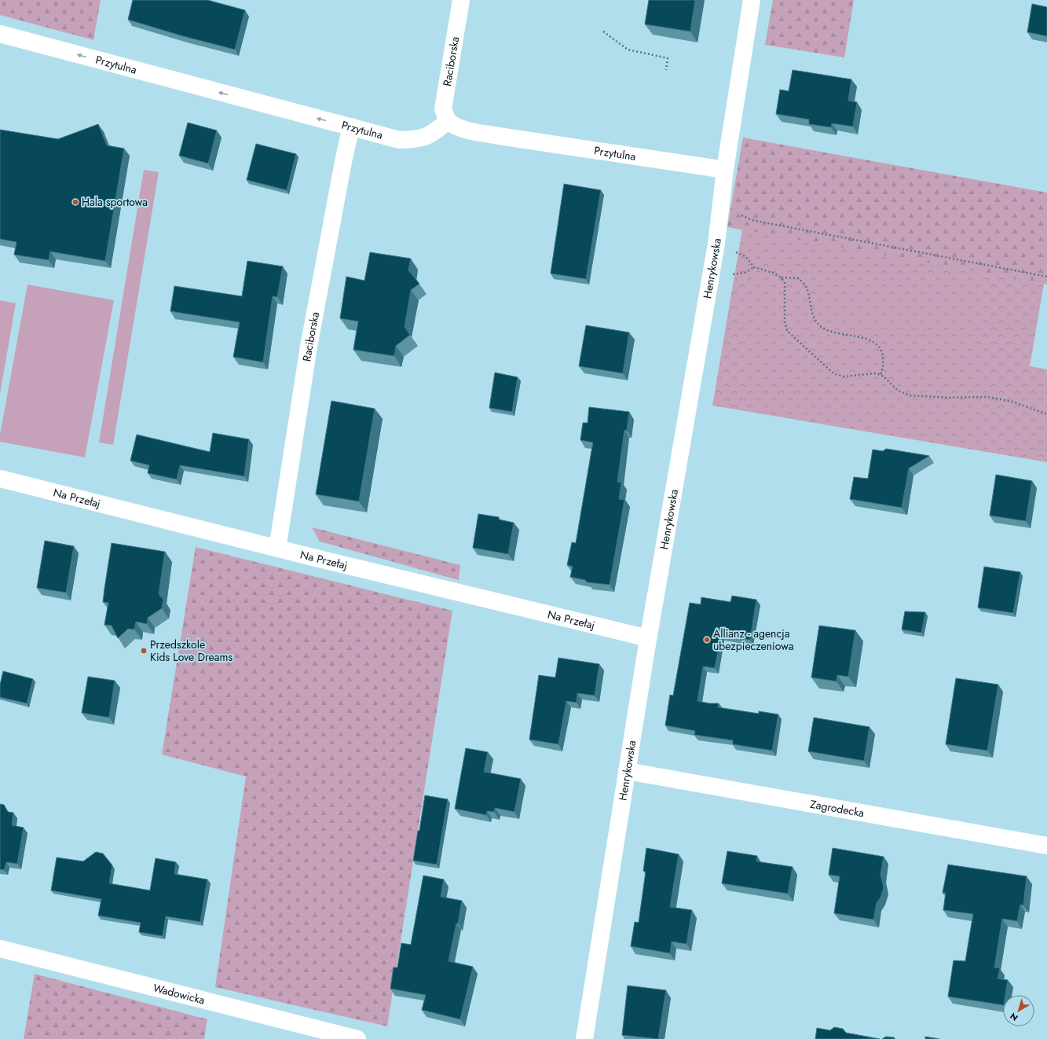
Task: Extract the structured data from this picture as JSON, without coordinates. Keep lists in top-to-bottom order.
{
  "streets": {
    "street": [
      "Raciborska",
      "Przytulna",
      "Henrykowska",
      "Na Przełaj",
      "Zagrodecka",
      "Wadowicka"
    ]
  },
  "crossings": [
    ["Raciborska", "Przytulna"],
    ["Raciborska", "Na Przełaj"],
    ["Przytulna", "Henrykowska"],
    ["Henrykowska", "Na Przełaj"],
    ["Henrykowska", "Zagrodecka"]
  ],
  "one_way": ["Przytulna"],
  "places": ["Hala sportowa", "Allianz - agencja ubezpieczeniowa", "Przedszkole Kids Love Dreams"],
  "north": "bottom left"
}
